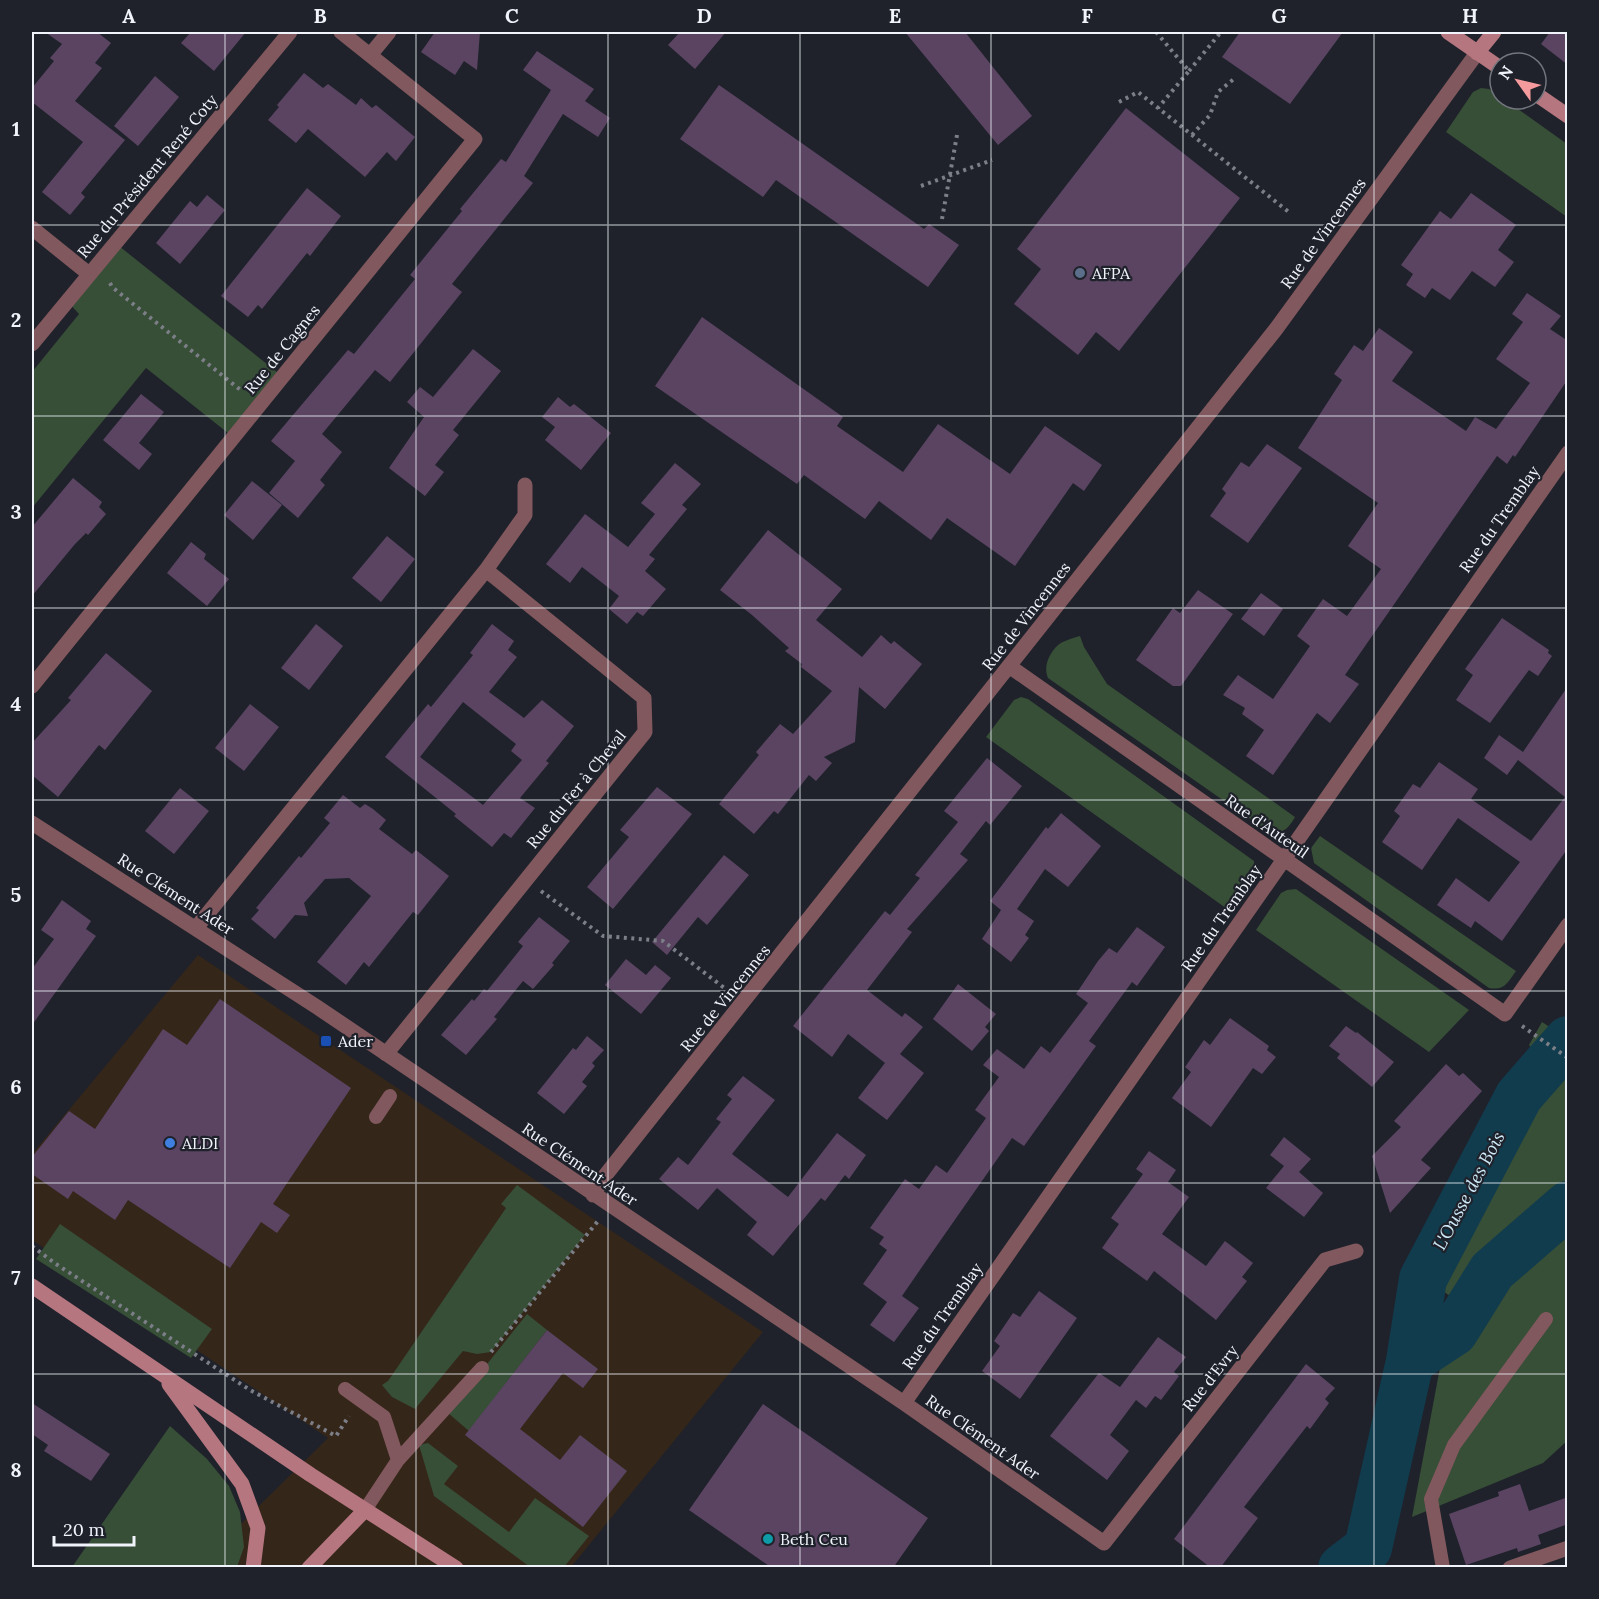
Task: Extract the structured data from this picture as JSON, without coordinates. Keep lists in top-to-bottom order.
{
  "streets": {
    "street": [
      "Rue du Président René Coty",
      "Rue de Vincennes",
      "Rue de Cagnes",
      "Rue du Tremblay",
      "Rue du Fer à Cheval",
      "Rue d'Auteuil",
      "Rue Clément Ader",
      "Rue d'Evry"
    ]
  },
  "crossings": [
    ["Rue de Vincennes", "Rue d'Auteuil"],
    ["Rue de Vincennes", "Rue Clément Ader"],
    ["Rue du Tremblay", "Rue d'Auteuil"],
    ["Rue du Tremblay", "Rue Clément Ader"],
    ["Rue du Fer à Cheval", "Rue Clément Ader"],
    ["Rue Clément Ader", "Rue d'Evry"]
  ],
  "water": ["L'Ousse des Bois"],
  "places": {
    "other": ["AFPA", "ALDI", "Beth Ceu"],
    "transit": ["Ader"]
  },
  "scale_bar": "20 m",
  "north": "top left",
  "grid": {
    "columns": [
      "A",
      "B",
      "C",
      "D",
      "E",
      "F",
      "G",
      "H"
    ],
    "rows": [
      "1",
      "2",
      "3",
      "4",
      "5",
      "6",
      "7",
      "8"
    ]
  }
}
